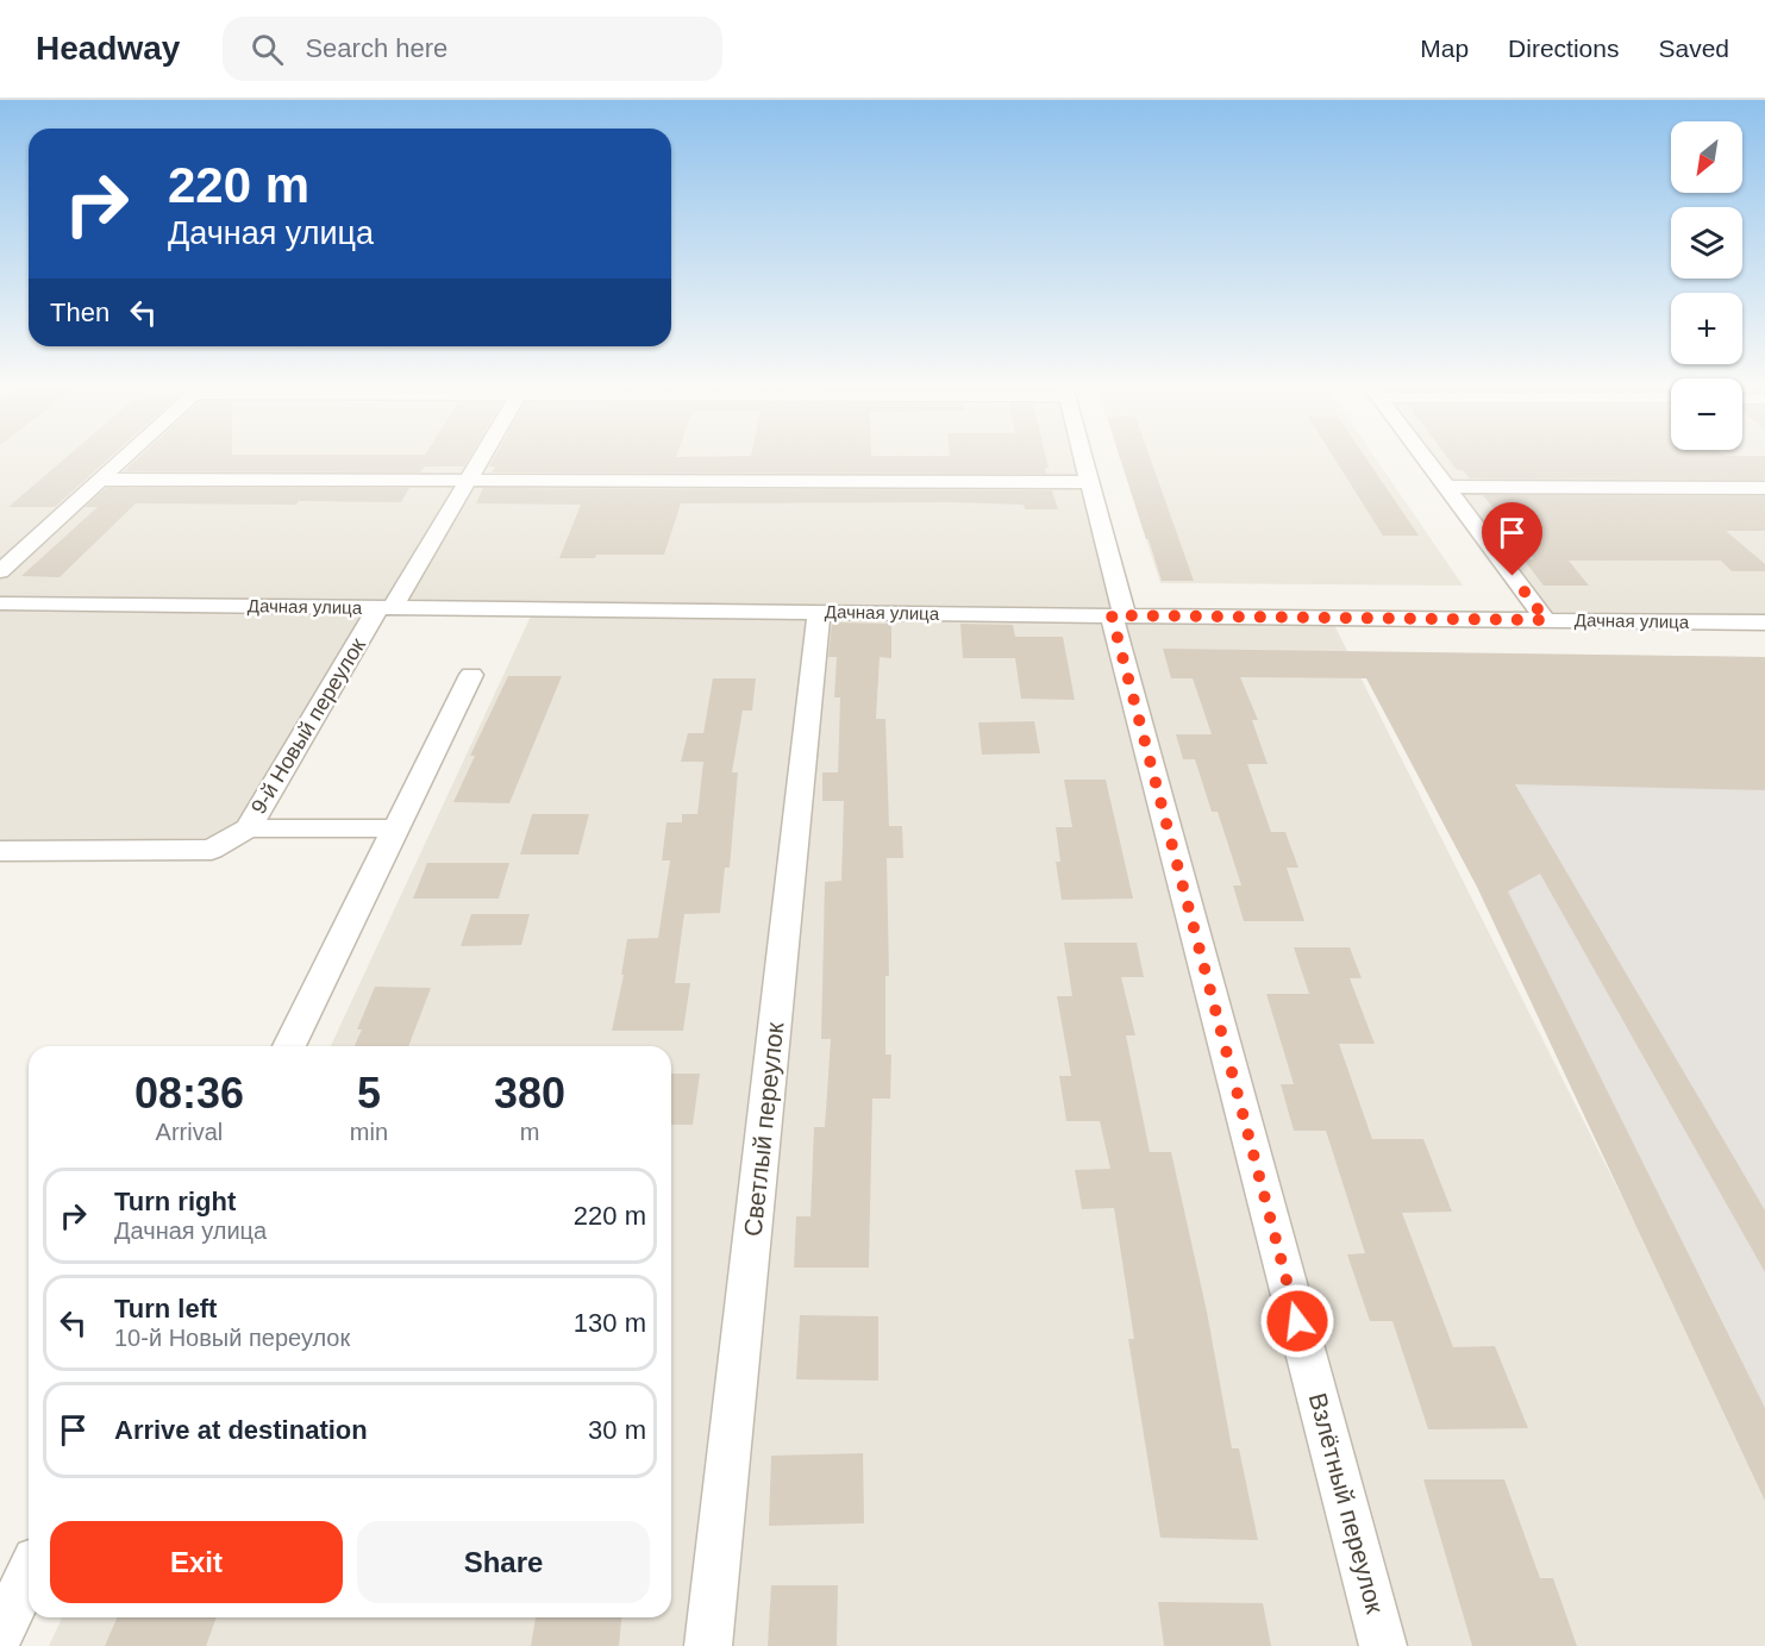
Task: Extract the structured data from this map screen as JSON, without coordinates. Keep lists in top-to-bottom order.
{
  "streets": {
    "street": [
      "Дачная улица",
      "9-й Новый переулок",
      "Светлый переулок",
      "Взлётный переулок"
    ]
  },
  "crossings": [
    ["Дачная улица", "9-й Новый переулок"],
    ["Дачная улица", "Светлый переулок"],
    ["Дачная улица", "Взлётный переулок"]
  ],
  "north": "bottom left",
  "page": {
    "header": "Headway",
    "search": "Search here",
    "nav": ["Map", "Directions", "Saved"],
    "map_buttons": ["+", "−"],
    "turn": ["220 m", "Дачная улица"],
    "then": "Then",
    "eta": [
      "08:36",
      "Arrival",
      "5",
      "min",
      "380",
      "m"
    ],
    "list": [
      {
        "name": "Turn right",
        "note": "Дачная улица",
        "value": "220 m"
      },
      {
        "name": "Turn left",
        "note": "10-й Новый переулок",
        "value": "130 m"
      },
      {
        "name": "Arrive at destination",
        "value": "30 m"
      }
    ],
    "buttons": ["Exit", "Share"]
  }
}
